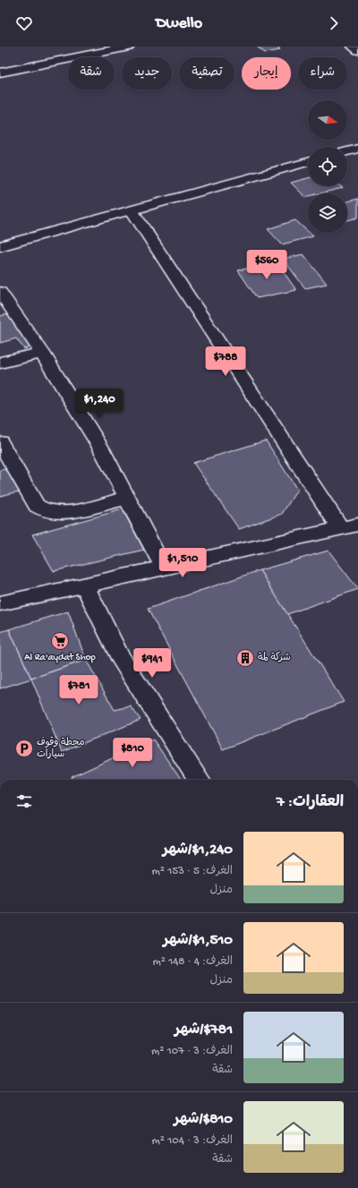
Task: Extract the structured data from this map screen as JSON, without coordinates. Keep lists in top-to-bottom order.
{
  "places": {
    "supermarket": ["Al Ra'aydat Shop"],
    "building": ["شركة لمة"],
    "parking": ["محطة وقوف سيارات"]
  },
  "north": "right",
  "page": {
    "header": "Dwello",
    "chip": [
      "شراء",
      "إيجار",
      "تصفية",
      "جديد",
      "شقة"
    ],
    "price": [
      "$560",
      "$788",
      "$1,240",
      "$1,510",
      "$941",
      "$781",
      "$810"
    ],
    "heading": "العقارات: 7",
    "list": [
      {
        "name": "$1,240/شهر",
        "note": "الغرف: 5 · 153 m² · منزل"
      },
      {
        "name": "$1,510/شهر",
        "note": "الغرف: 4 · 148 m² · منزل"
      },
      {
        "name": "$781/شهر",
        "note": "الغرف: 3 · 107 m² · شقة"
      },
      {
        "name": "$810/شهر",
        "note": "الغرف: 3 · 104 m² · شقة"
      }
    ]
  }
}
